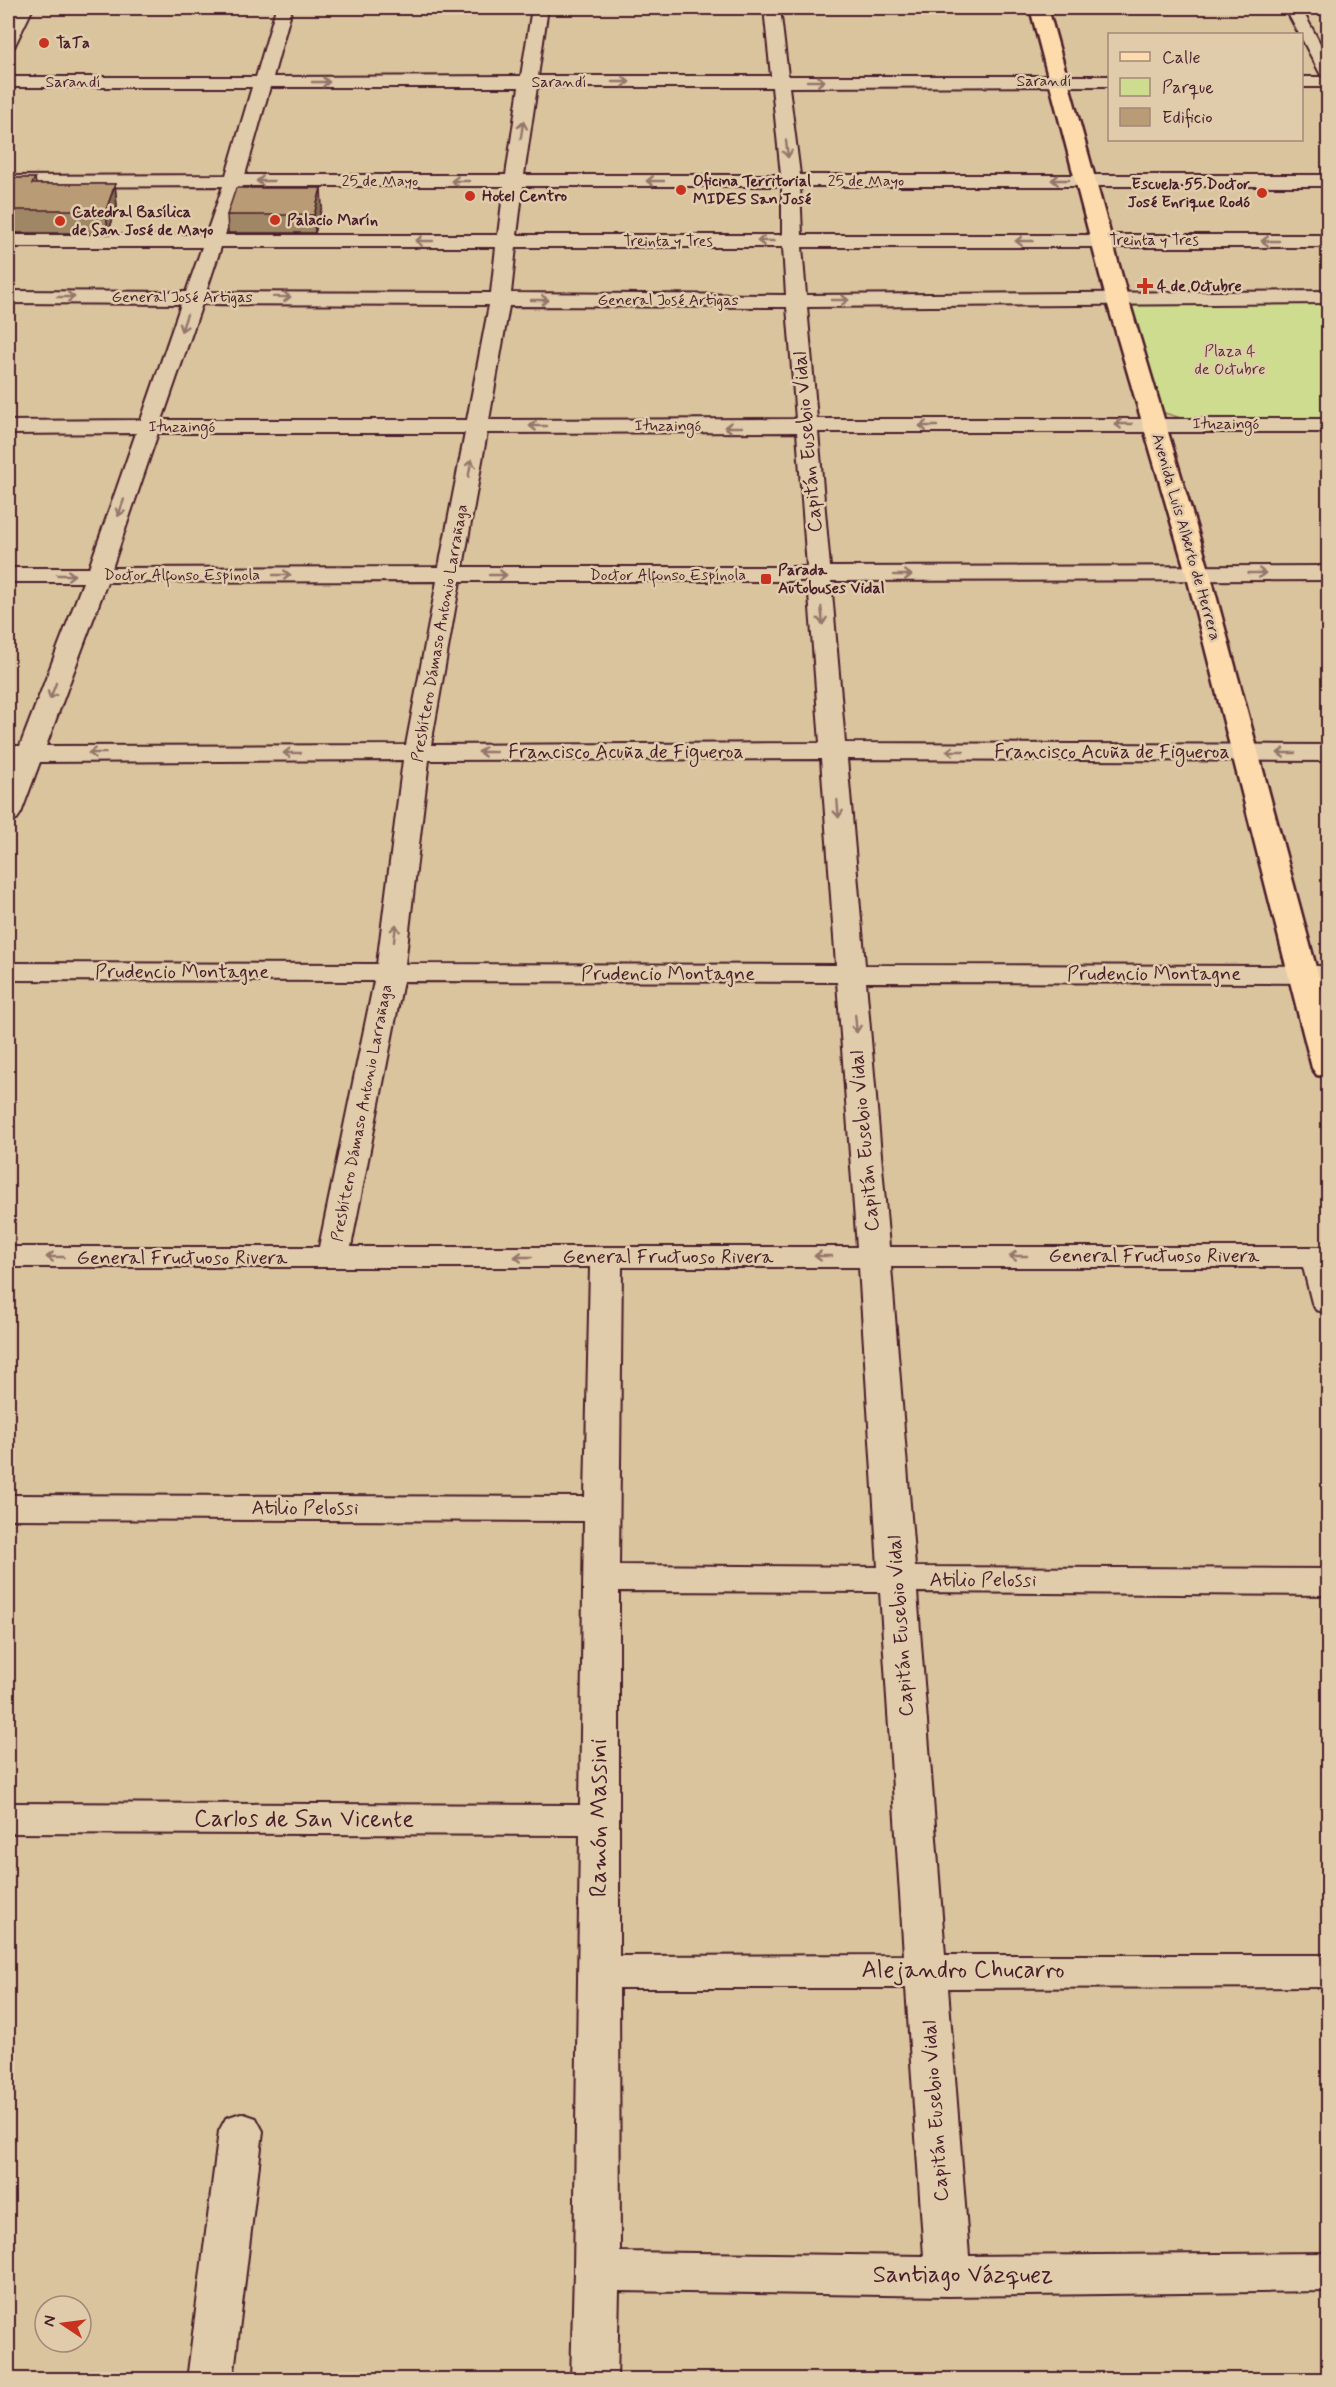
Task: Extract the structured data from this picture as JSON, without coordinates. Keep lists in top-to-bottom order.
{
  "streets": {
    "main road": ["Avenida Luis Alberto de Herrera"],
    "street": [
      "Sarandí",
      "25 de Mayo",
      "Treinta y Tres",
      "General José Artigas",
      "Ituzaingó",
      "Capitán Eusebio Vidal",
      "Doctor Alfonso Espínola",
      "Presbítero Dámaso Antonio Larrañaga",
      "Francisco Acuña de Figueroa",
      "Prudencio Montagne",
      "General Fructuoso Rivera",
      "Atilio Pelossi",
      "Ramón Massini",
      "Carlos de San Vicente",
      "Alejandro Chucarro",
      "Santiago Vázquez"
    ]
  },
  "crossings": [
    ["Sarandí", "Capitán Eusebio Vidal"],
    ["Sarandí", "Avenida Luis Alberto de Herrera"],
    ["Sarandí", "Presbítero Dámaso Antonio Larrañaga"],
    ["25 de Mayo", "Capitán Eusebio Vidal"],
    ["25 de Mayo", "Avenida Luis Alberto de Herrera"],
    ["25 de Mayo", "Presbítero Dámaso Antonio Larrañaga"],
    ["Treinta y Tres", "Capitán Eusebio Vidal"],
    ["Treinta y Tres", "Avenida Luis Alberto de Herrera"],
    ["Treinta y Tres", "Presbítero Dámaso Antonio Larrañaga"],
    ["General José Artigas", "Capitán Eusebio Vidal"],
    ["General José Artigas", "Avenida Luis Alberto de Herrera"],
    ["General José Artigas", "Presbítero Dámaso Antonio Larrañaga"],
    ["Ituzaingó", "Capitán Eusebio Vidal"],
    ["Ituzaingó", "Avenida Luis Alberto de Herrera"],
    ["Ituzaingó", "Presbítero Dámaso Antonio Larrañaga"],
    ["Capitán Eusebio Vidal", "Doctor Alfonso Espínola"],
    ["Capitán Eusebio Vidal", "Francisco Acuña de Figueroa"],
    ["Capitán Eusebio Vidal", "Prudencio Montagne"],
    ["Capitán Eusebio Vidal", "General Fructuoso Rivera"],
    ["Capitán Eusebio Vidal", "Atilio Pelossi"],
    ["Capitán Eusebio Vidal", "Alejandro Chucarro"],
    ["Capitán Eusebio Vidal", "Santiago Vázquez"],
    ["Avenida Luis Alberto de Herrera", "Doctor Alfonso Espínola"],
    ["Avenida Luis Alberto de Herrera", "Francisco Acuña de Figueroa"],
    ["Avenida Luis Alberto de Herrera", "Prudencio Montagne"],
    ["Doctor Alfonso Espínola", "Presbítero Dámaso Antonio Larrañaga"],
    ["Presbítero Dámaso Antonio Larrañaga", "Francisco Acuña de Figueroa"],
    ["Presbítero Dámaso Antonio Larrañaga", "Prudencio Montagne"],
    ["Presbítero Dámaso Antonio Larrañaga", "General Fructuoso Rivera"],
    ["General Fructuoso Rivera", "Ramón Massini"],
    ["Atilio Pelossi", "Ramón Massini"],
    ["Ramón Massini", "Carlos de San Vicente"],
    ["Ramón Massini", "Alejandro Chucarro"],
    ["Ramón Massini", "Santiago Vázquez"]
  ],
  "one_way": [
    "Sarandí",
    "25 de Mayo",
    "Treinta y Tres",
    "General José Artigas",
    "Ituzaingó",
    "Doctor Alfonso Espínola",
    "Presbítero Dámaso Antonio Larrañaga",
    "Francisco Acuña de Figueroa",
    "General Fructuoso Rivera"
  ],
  "parks": ["Plaza 4 de Octubre"],
  "places": {
    "other": [
      "TaTa",
      "Oficina Territorial MIDES San José",
      "Escuela 55 Doctor José Enrique Rodó",
      "Hotel Centro",
      "Palacio Marín",
      "Catedral Basílica de San José de Mayo"
    ],
    "health": ["4 de Octubre"],
    "transit": ["Parada Autobuses Vidal"]
  },
  "legend": ["Calle", "Parque", "Edificio"],
  "north": "left"
}
